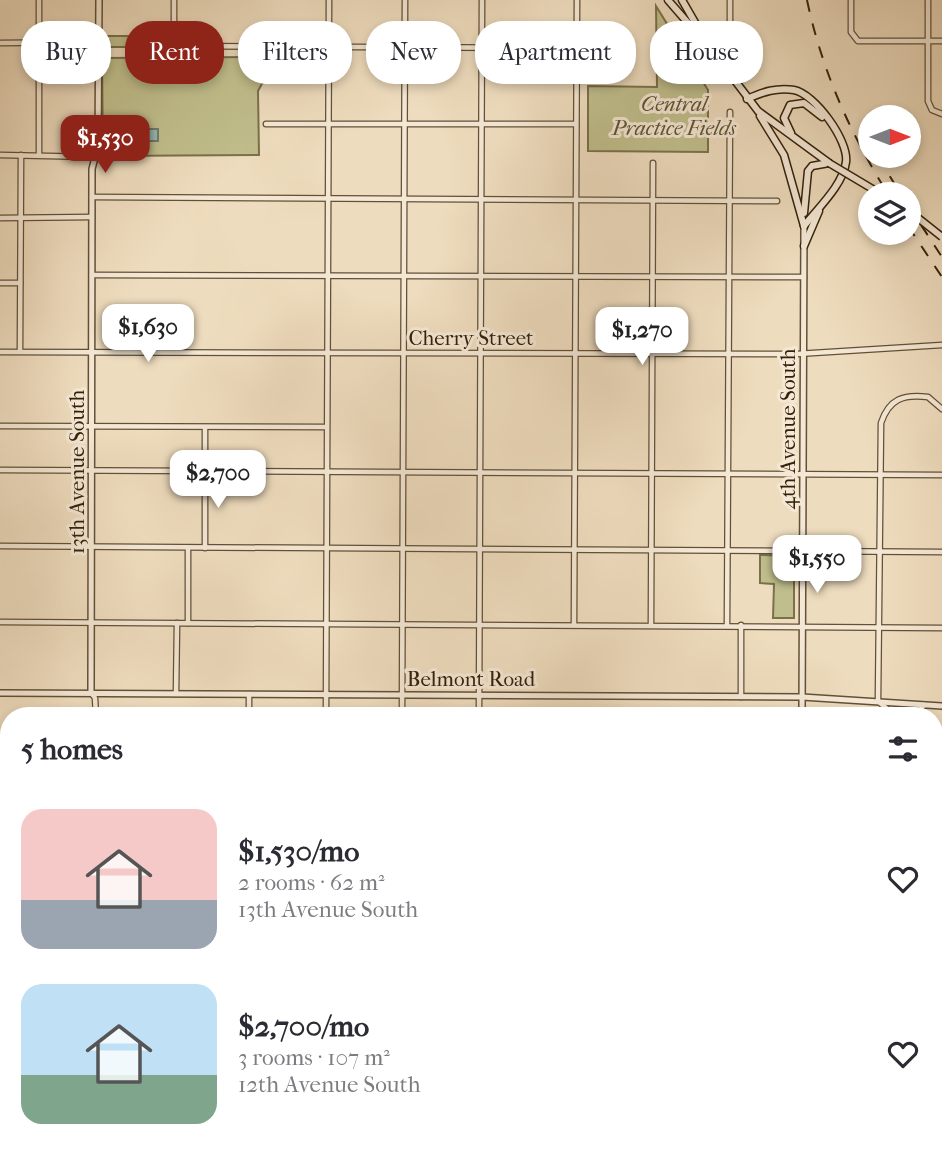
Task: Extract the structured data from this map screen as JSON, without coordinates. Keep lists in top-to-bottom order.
{
  "streets": {
    "street": [
      "Cherry Street",
      "4th Avenue South",
      "13th Avenue South",
      "Belmont Road"
    ]
  },
  "crossings": [
    ["Cherry Street", "4th Avenue South"],
    ["Cherry Street", "13th Avenue South"],
    ["4th Avenue South", "Belmont Road"],
    ["13th Avenue South", "Belmont Road"]
  ],
  "parks": ["Central Practice Fields"],
  "north": "right",
  "page": {
    "chip": [
      "Buy",
      "Rent",
      "Filters",
      "New",
      "Apartment",
      "House"
    ],
    "price": [
      "$1,530",
      "$1,630",
      "$1,270",
      "$2,700",
      "$1,550"
    ],
    "heading": "5 homes",
    "list": [
      {
        "name": "$1,530/mo",
        "note": "2 rooms · 62 m² · 13th Avenue South"
      },
      {
        "name": "$2,700/mo",
        "note": "3 rooms · 107 m² · 12th Avenue South"
      }
    ]
  }
}
